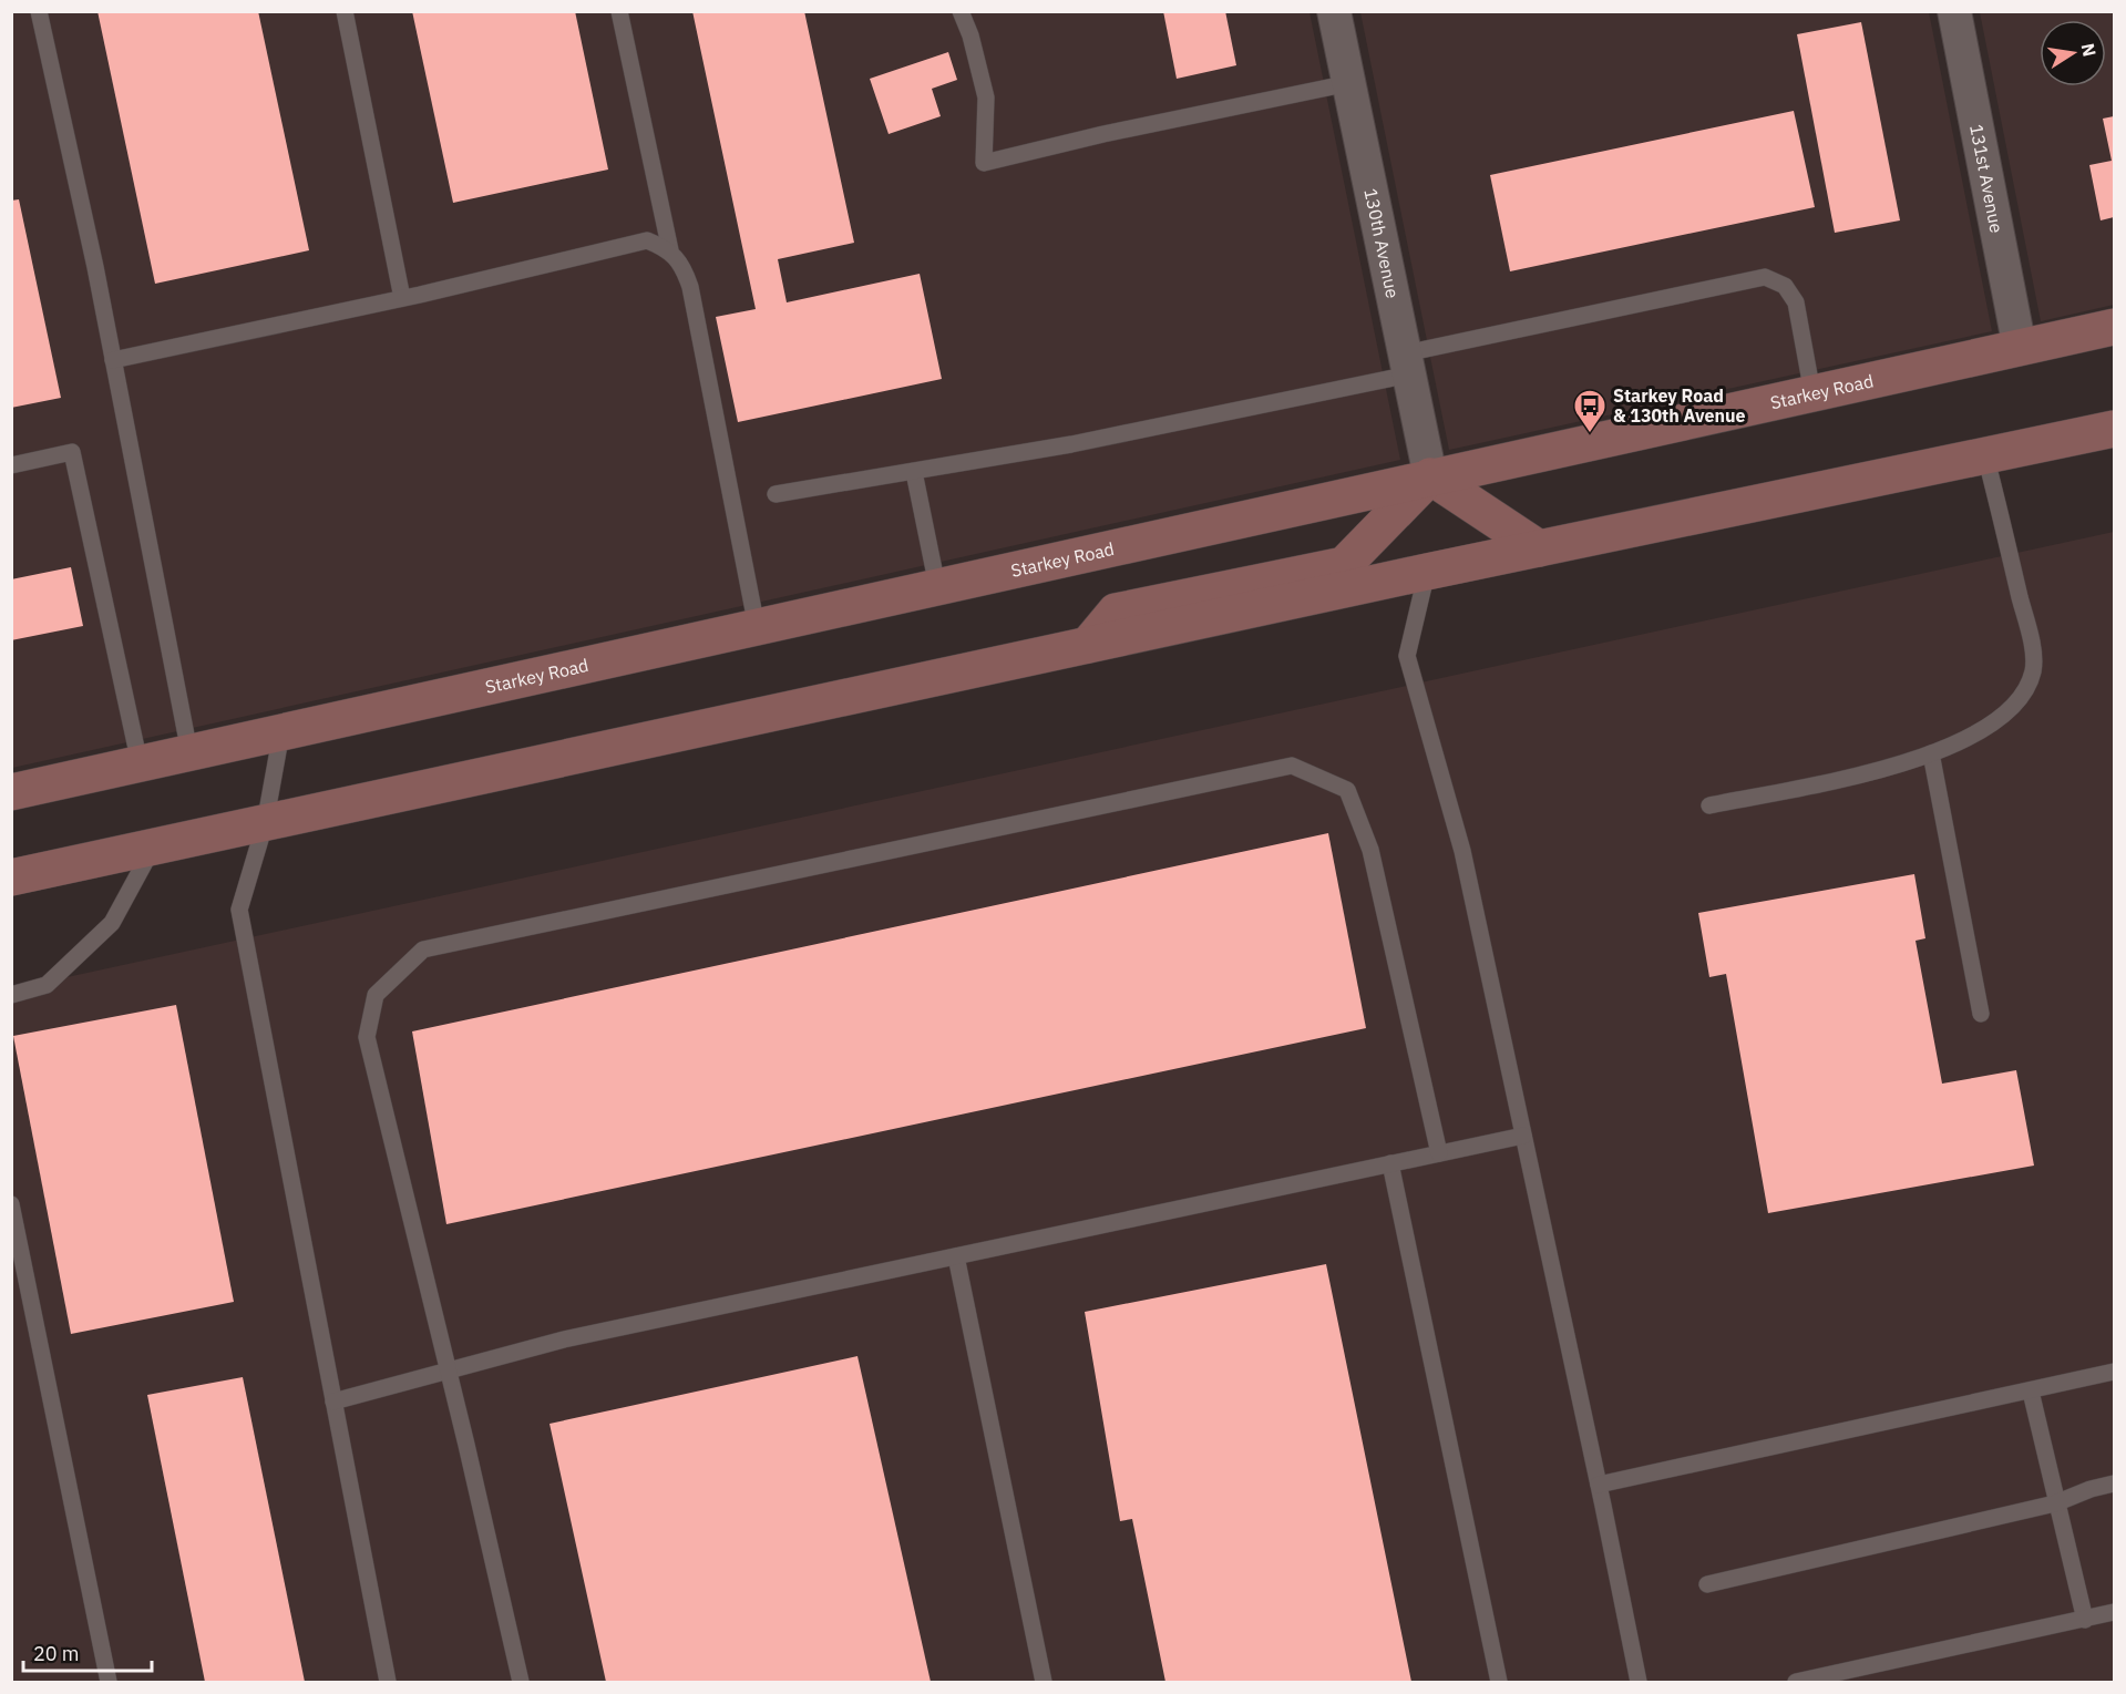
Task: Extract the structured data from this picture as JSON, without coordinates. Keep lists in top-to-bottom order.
{
  "streets": {
    "main road": ["Starkey Road"],
    "street": ["131st Avenue", "130th Avenue"]
  },
  "crossings": [
    ["131st Avenue", "Starkey Road"],
    ["130th Avenue", "Starkey Road"]
  ],
  "places": {
    "bus stop": ["Starkey Road & 130th Avenue"]
  },
  "scale_bar": "20 m",
  "north": "right"
}
